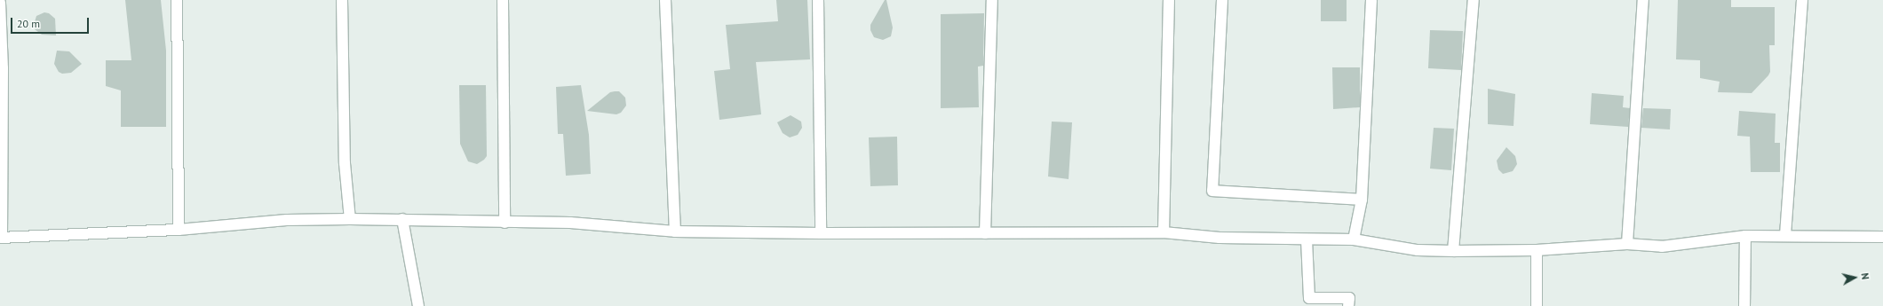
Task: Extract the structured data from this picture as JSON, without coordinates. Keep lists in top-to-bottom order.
{
  "scale_bar": "20 m",
  "north": "right"
}
